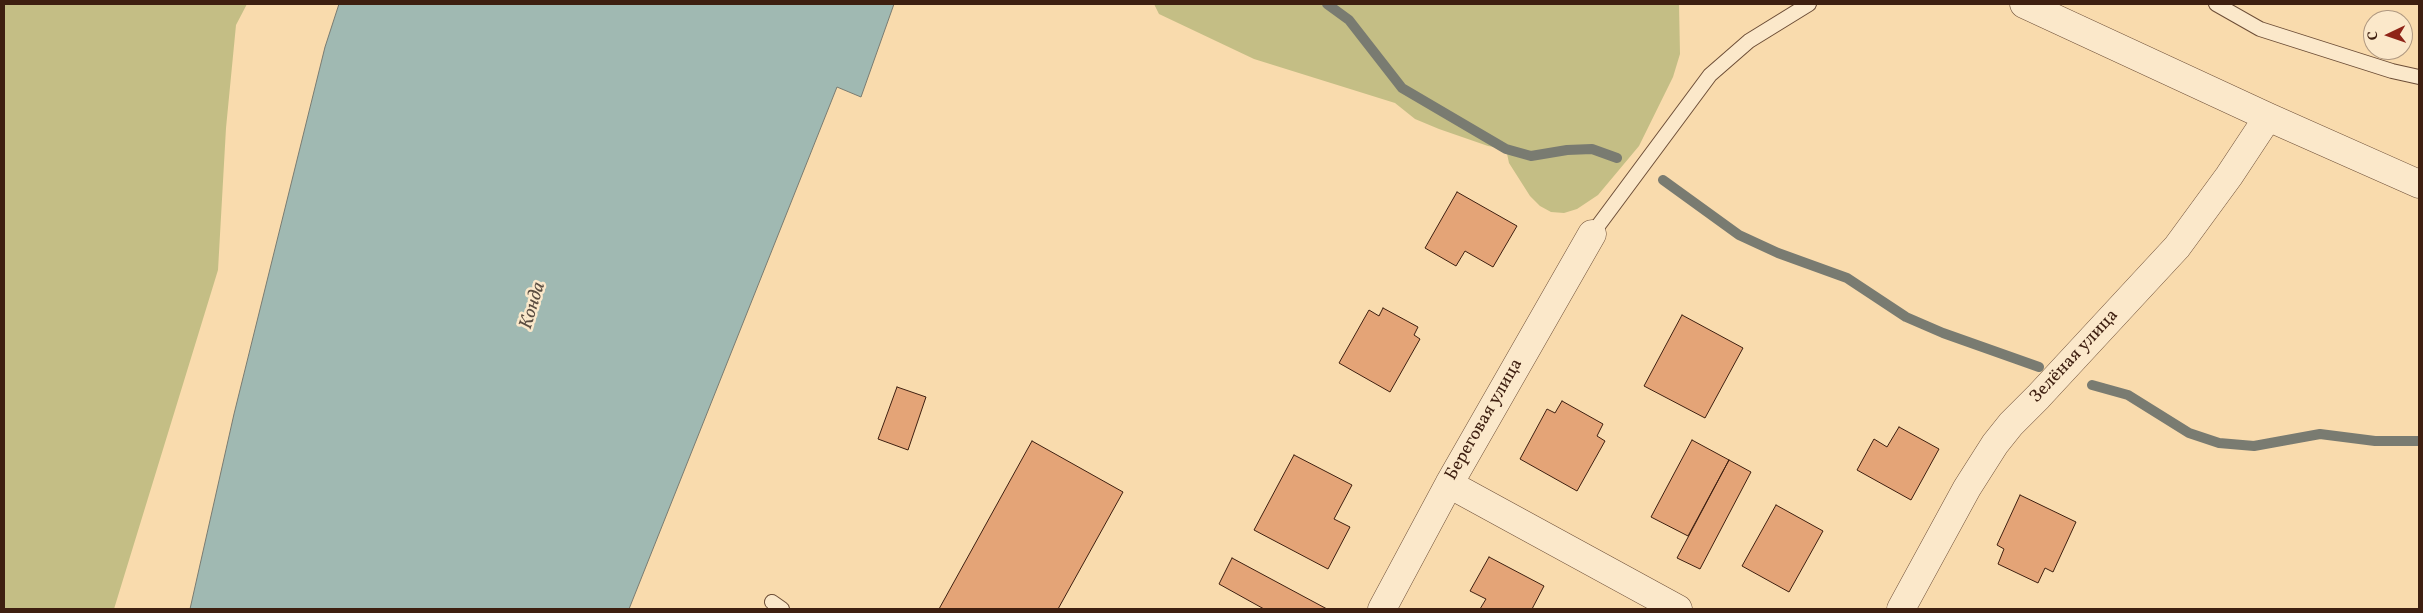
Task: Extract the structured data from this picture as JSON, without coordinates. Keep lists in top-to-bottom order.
{
  "streets": {
    "street": ["Зелёная улица", "Береговая улица"]
  },
  "water": ["Конда"],
  "north": "left"
}
